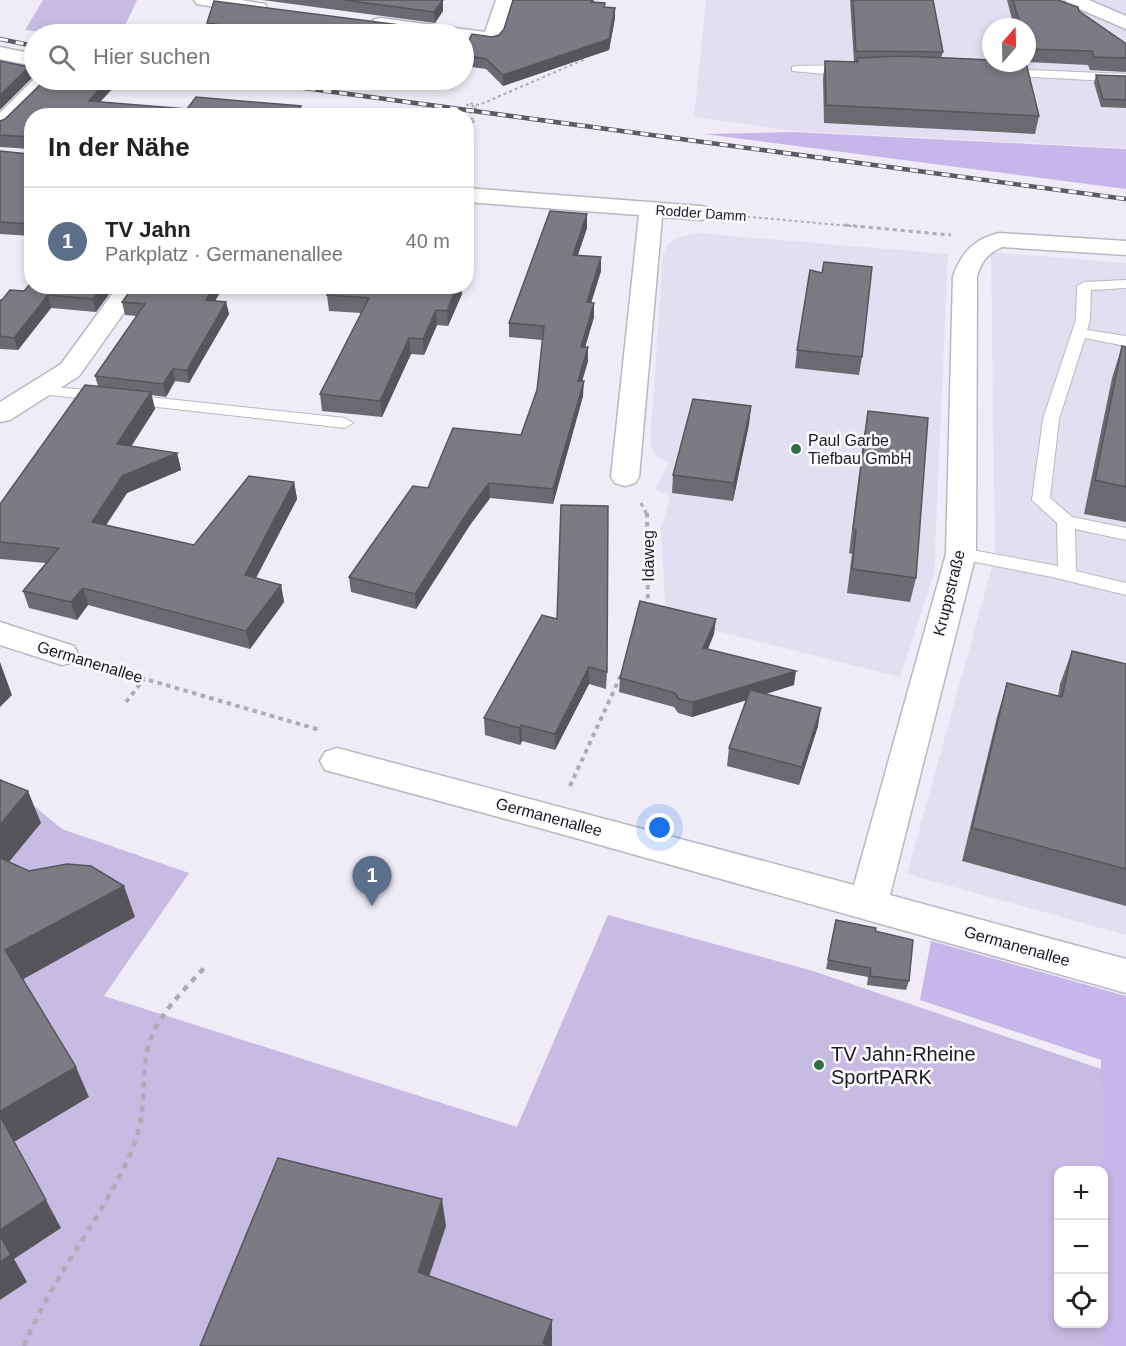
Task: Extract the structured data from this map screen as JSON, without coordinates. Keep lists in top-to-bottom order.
{
  "streets": {
    "street": ["Rodder Damm", "Kruppstraße", "Germanenallee"],
    "path": ["Idaweg"]
  },
  "crossings": [
    ["Kruppstraße", "Germanenallee"]
  ],
  "places": ["Paul Garbe Tiefbau GmbH", "TV Jahn-Rheine SportPARK"],
  "north": "top",
  "page": {
    "search": "Hier suchen",
    "heading": "In der Nähe",
    "list": [
      {
        "mark": "1",
        "name": "TV Jahn",
        "note": "Parkplatz · Germanenallee",
        "value": "40 m"
      }
    ],
    "pins": "1",
    "map_buttons": ["+", "−"]
  }
}
